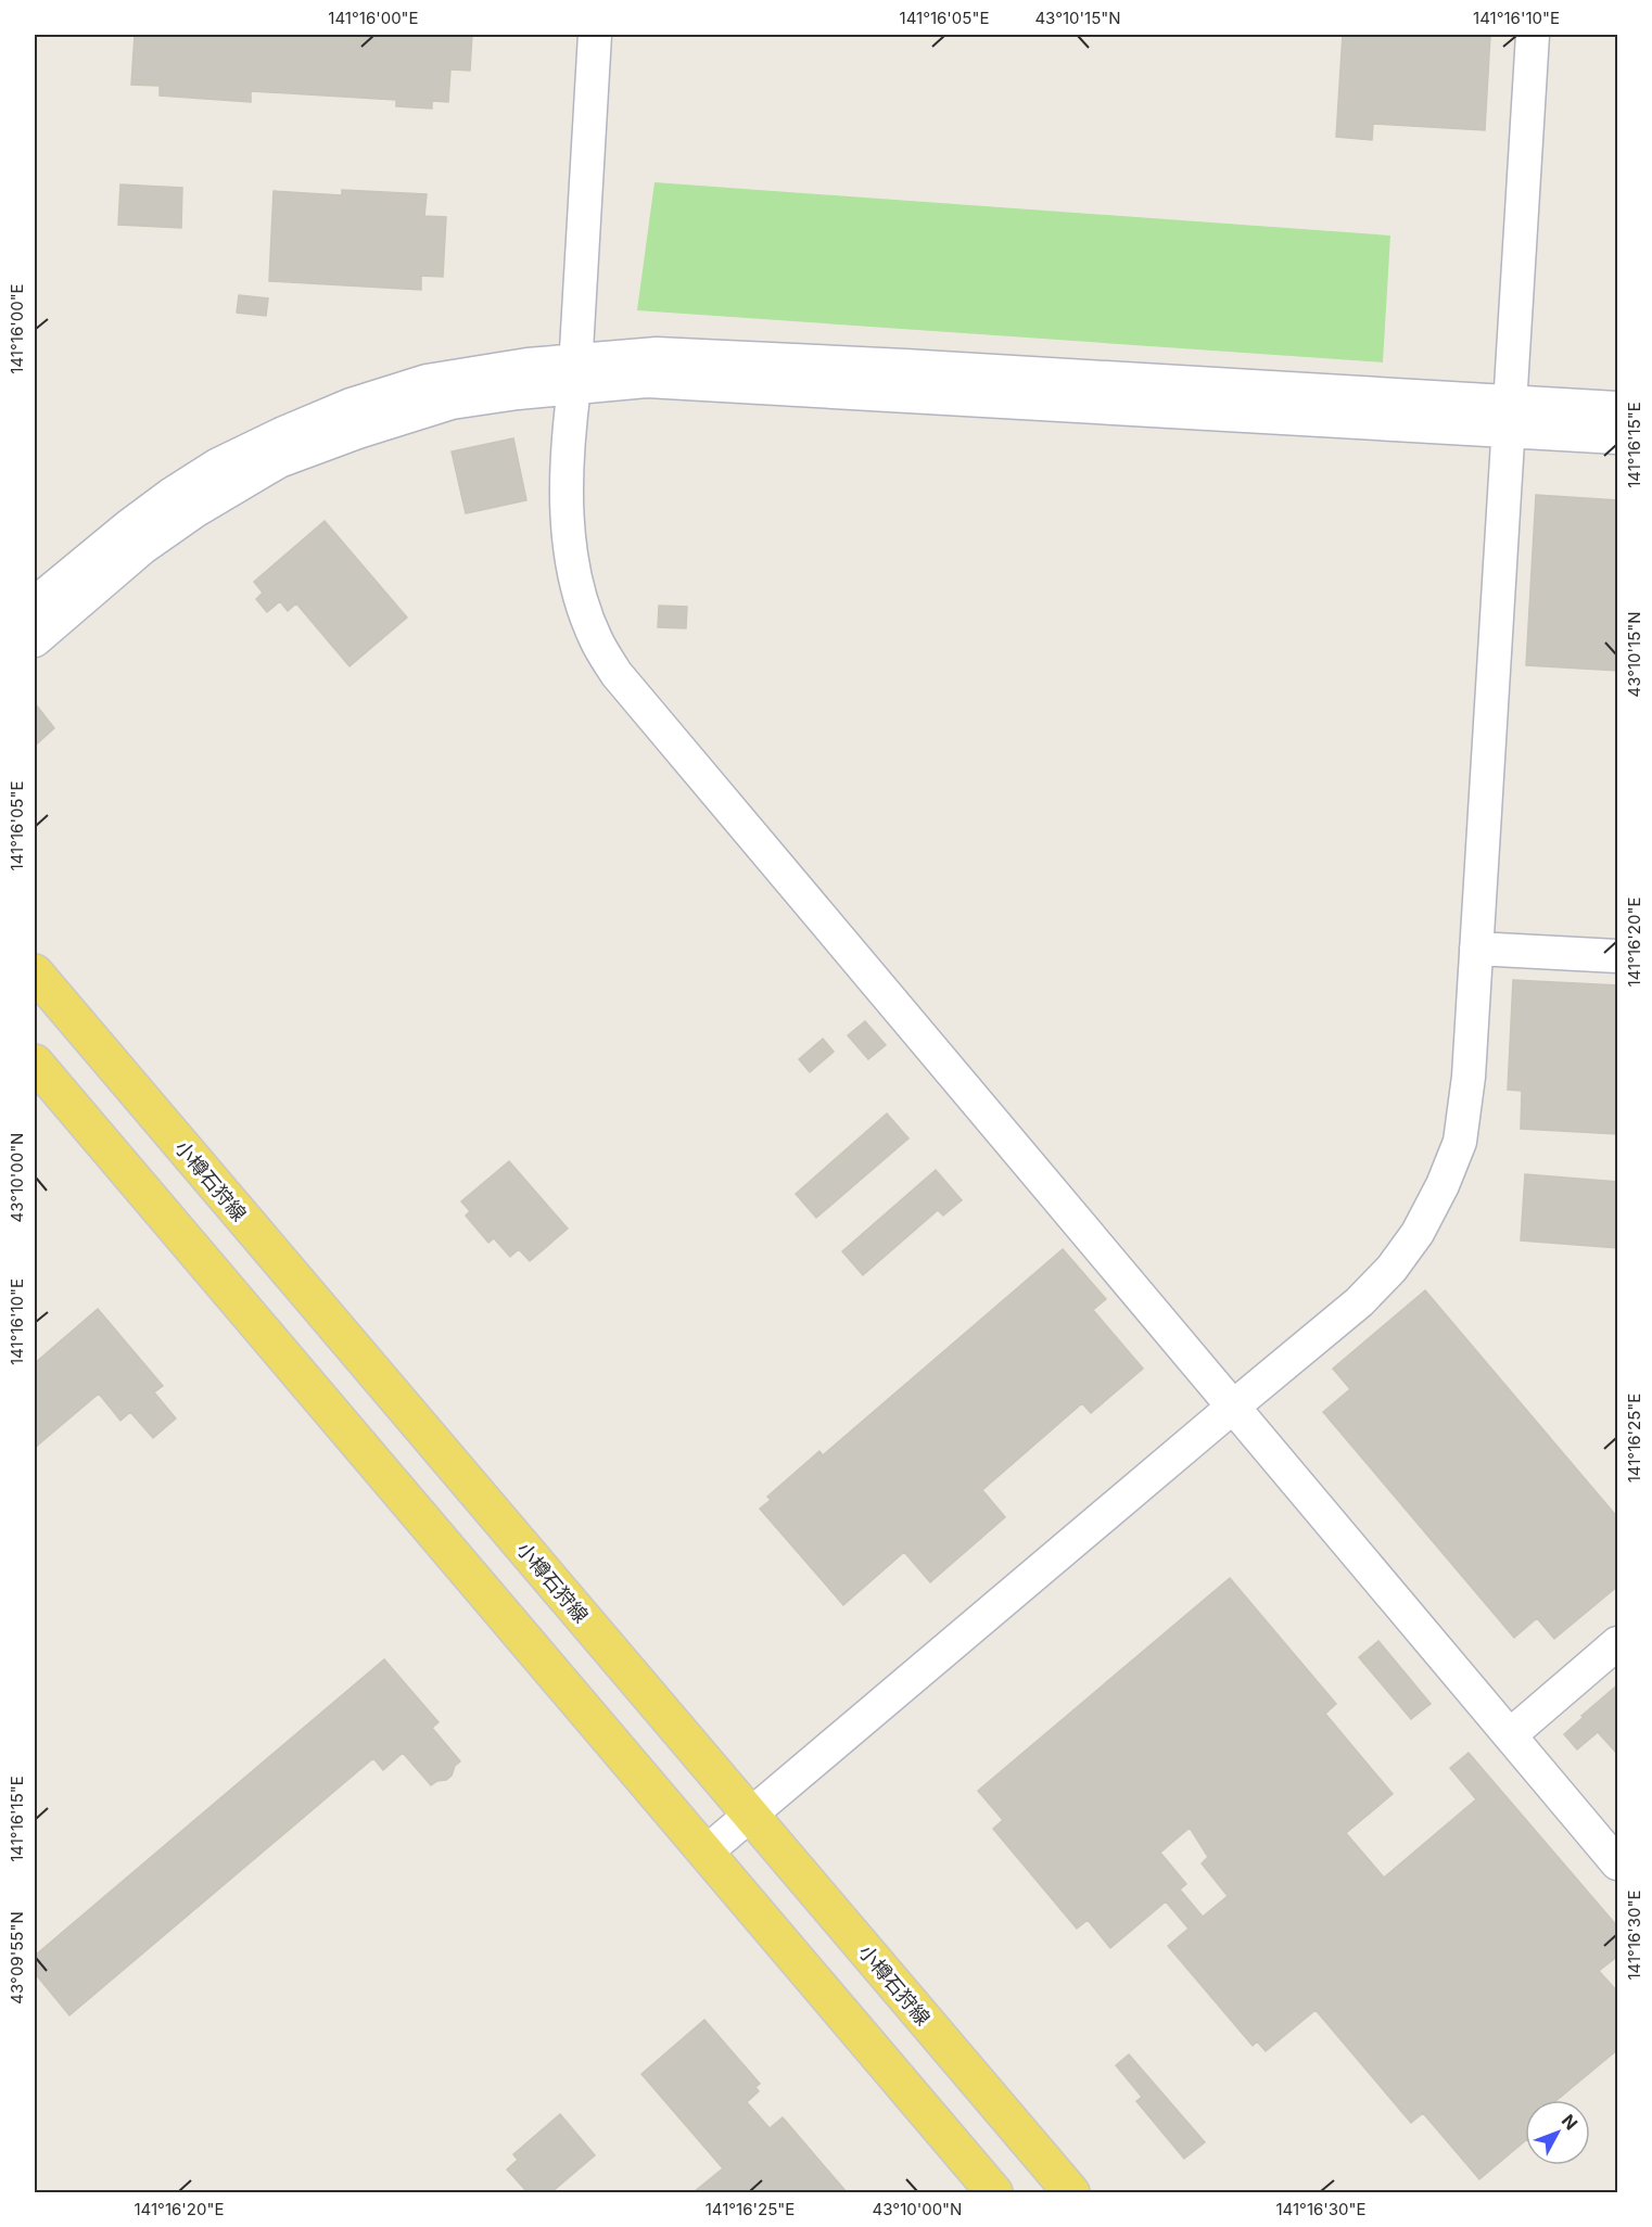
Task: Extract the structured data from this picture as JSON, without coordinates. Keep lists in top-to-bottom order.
{
  "streets": {
    "main road": ["小樽石狩線"]
  },
  "north": "top right",
  "coordinates": [
    "141°16'00\"E",
    "141°16'05\"E",
    "43°10'15\"N",
    "141°16'10\"E",
    "141°16'15\"E",
    "141°16'20\"E",
    "43°10'00\"N",
    "141°16'25\"E",
    "141°16'30\"E",
    "43°09'55\"N"
  ]
}
